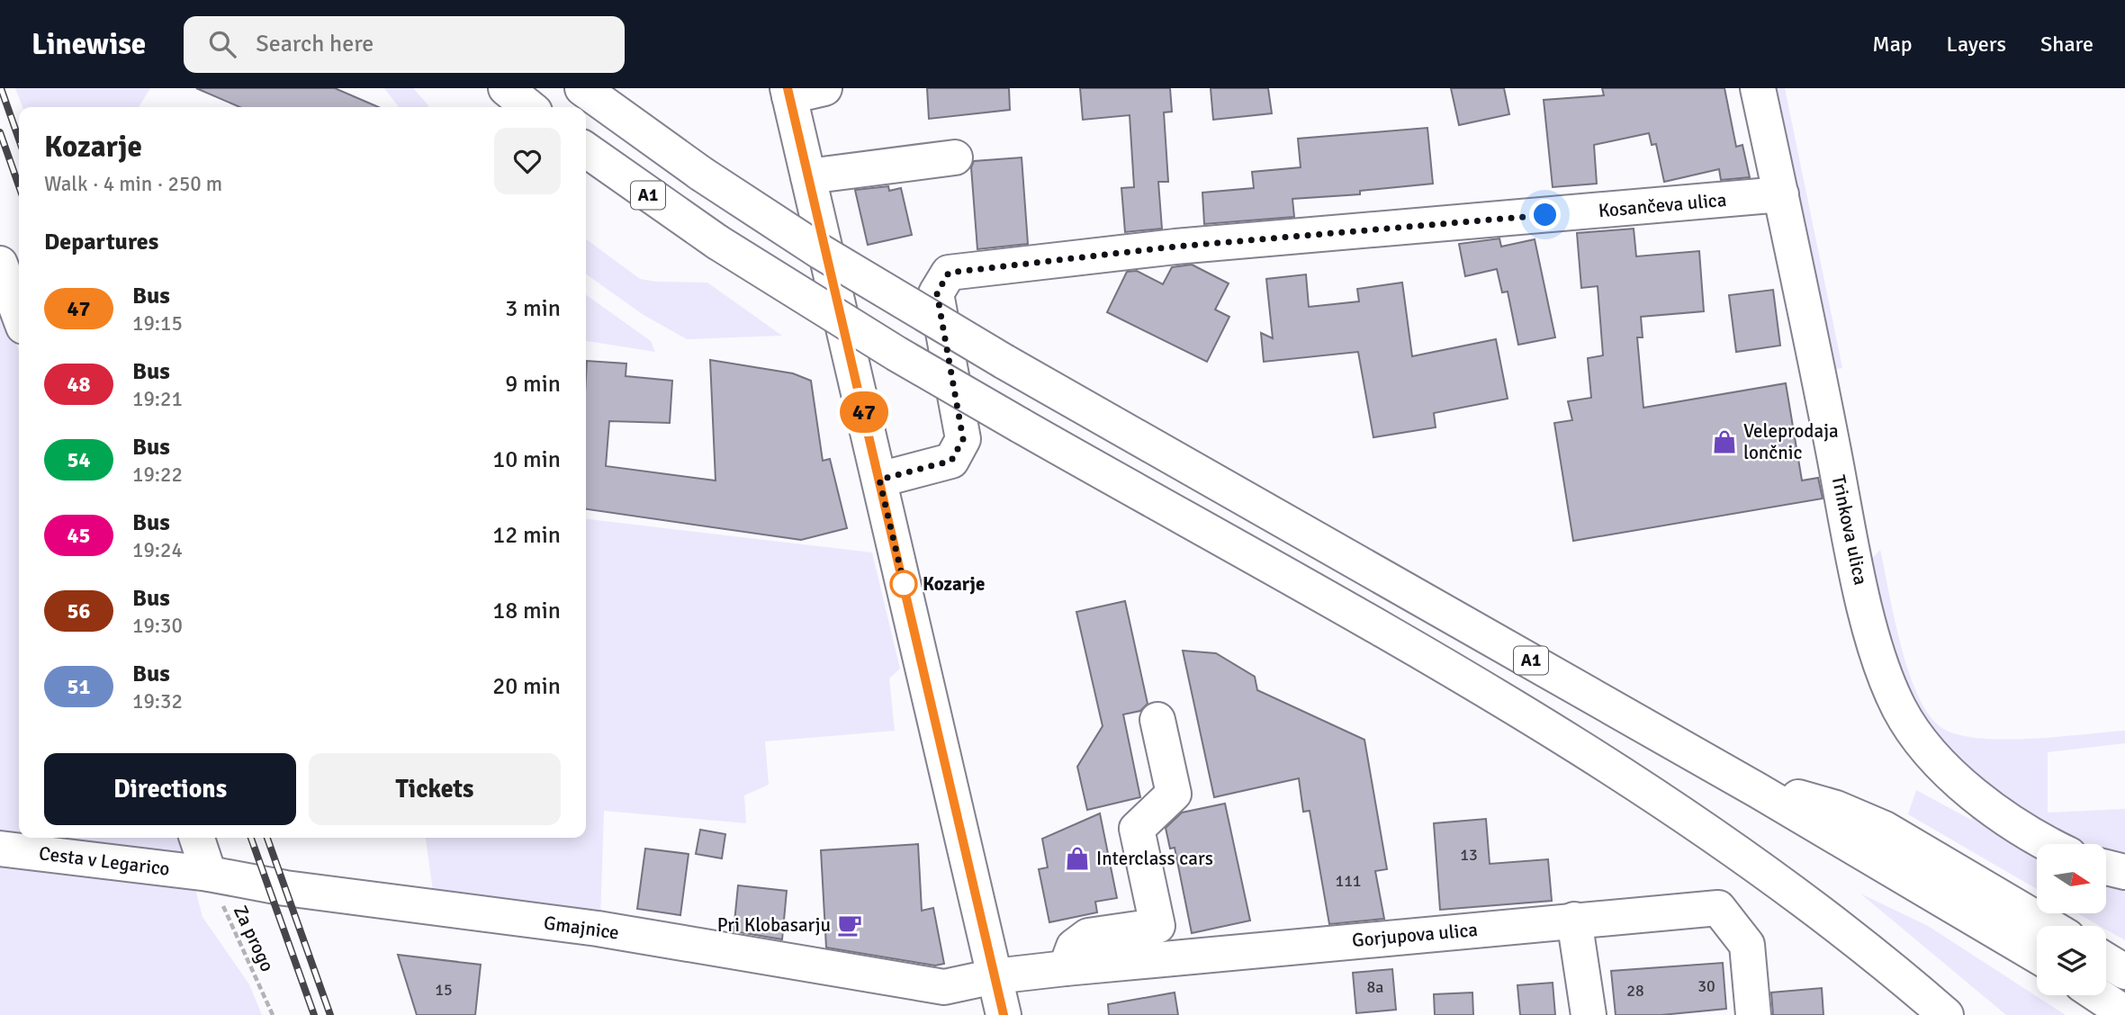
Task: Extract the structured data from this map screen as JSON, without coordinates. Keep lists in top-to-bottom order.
{
  "streets": {
    "main road": [
      "A1",
      "Kosančeva ulica",
      "Trinkova ulica",
      "Cesta v Legarico",
      "Gmajnice",
      "Gorjupova ulica"
    ],
    "path": ["Za progo"]
  },
  "crossings": [
    ["Kosančeva ulica", "Trinkova ulica"],
    ["Cesta v Legarico", "Gmajnice"],
    ["Cesta v Legarico", "Za progo"],
    ["Gmajnice", "Gorjupova ulica"],
    ["Gmajnice", "Za progo"]
  ],
  "places": {
    "shop": ["Veleprodaja lončnic", "Interclass cars"],
    "other": ["Kozarje"],
    "cafe": ["Pri Klobasarju"]
  },
  "lines": ["bus line 47"],
  "house_numbers": [
    "13",
    "111",
    "30",
    "8a",
    "15",
    "28"
  ],
  "north": "right",
  "page": {
    "header": "Linewise",
    "search": "Search here",
    "nav": ["Map", "Layers", "Share"],
    "on_map": "47",
    "heading": [
      ["Kozarje", "Walk · 4 min · 250 m"],
      "Departures"
    ],
    "list": [
      {
        "mark": "47",
        "name": "Bus",
        "note": "19:15",
        "value": "3 min"
      },
      {
        "mark": "48",
        "name": "Bus",
        "note": "19:21",
        "value": "9 min"
      },
      {
        "mark": "54",
        "name": "Bus",
        "note": "19:22",
        "value": "10 min"
      },
      {
        "mark": "45",
        "name": "Bus",
        "note": "19:24",
        "value": "12 min"
      },
      {
        "mark": "56",
        "name": "Bus",
        "note": "19:30",
        "value": "18 min"
      },
      {
        "mark": "51",
        "name": "Bus",
        "note": "19:32",
        "value": "20 min"
      }
    ],
    "buttons": ["Directions", "Tickets"]
  }
}
